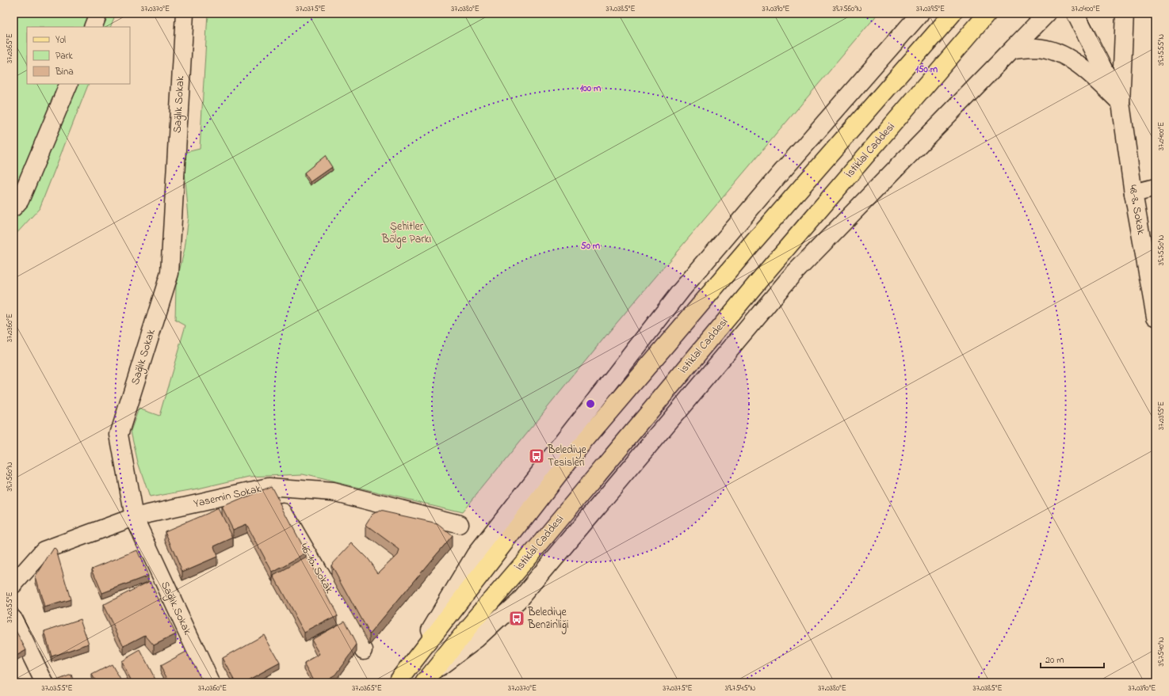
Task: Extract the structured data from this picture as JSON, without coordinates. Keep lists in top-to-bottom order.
{
  "streets": {
    "main road": ["İstiklal Caddesi"],
    "street": [
      "Sağlık Sokak",
      "48-8. Sokak",
      "Yasemin Sokak",
      "46-10. Sokak"
    ]
  },
  "crossings": [
    ["Sağlık Sokak", "Yasemin Sokak"],
    ["Yasemin Sokak", "46-10. Sokak"]
  ],
  "parks": ["Şehitler Bölge Parkı"],
  "places": {
    "bus stop": ["Belediye Tesisleri", "Belediye Benzinliği"]
  },
  "legend": ["Yol", "Park", "Bina"],
  "scale_bar": "20 m",
  "coordinates": [
    "37.0370°E",
    "37.0375°E",
    "37.0380°E",
    "37.0385°E",
    "37.0390°E",
    "39.7560°N",
    "37.0395°E",
    "37.0400°E",
    "37.0365°E",
    "39.7555°N",
    "39.7550°N",
    "37.0360°E",
    "37.0355°E",
    "39.7540°N",
    "39.7545°N"
  ],
  "rings": ["150 m", "100 m", "50 m"]
}
